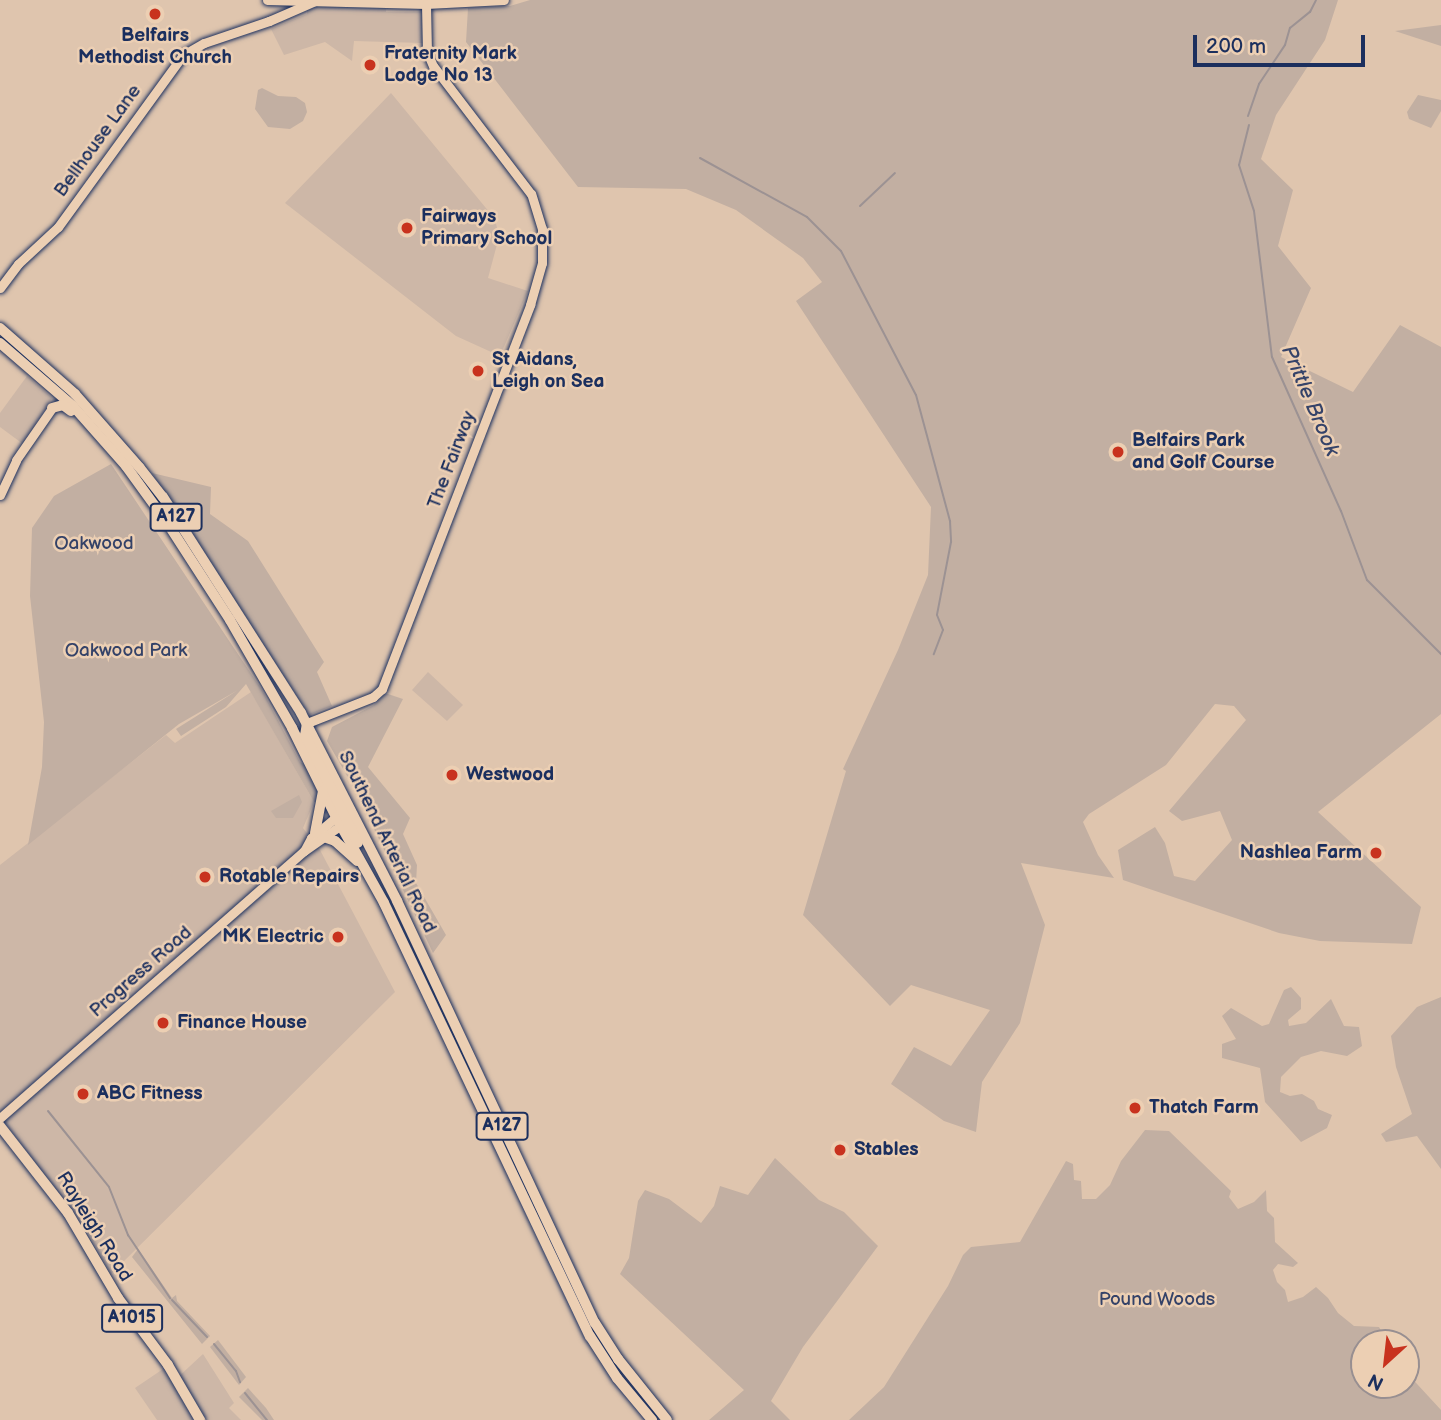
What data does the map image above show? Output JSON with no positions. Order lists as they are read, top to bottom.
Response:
{
  "streets": {
    "highway": ["A127", "Southend Arterial Road"],
    "main road": ["Rayleigh Road", "A1015"],
    "street": ["Bellhouse Lane", "The Fairway", "Progress Road"]
  },
  "crossings": [
    ["The Fairway", "Southend Arterial Road"],
    ["Southend Arterial Road", "Progress Road"]
  ],
  "water": ["Prittle Brook"],
  "parks": ["Oakwood", "Oakwood Park", "Pound Woods"],
  "places": [
    "Belfairs Methodist Church",
    "Fraternity Mark Lodge No 13",
    "Fairways Primary School",
    "St Aidans, Leigh on Sea",
    "Belfairs Park and Golf Course",
    "Westwood",
    "Nashlea Farm",
    "Rotable Repairs",
    "MK Electric",
    "Finance House",
    "ABC Fitness",
    "Thatch Farm",
    "Stables"
  ],
  "scale_bar": "200 m",
  "north": "bottom left"
}
